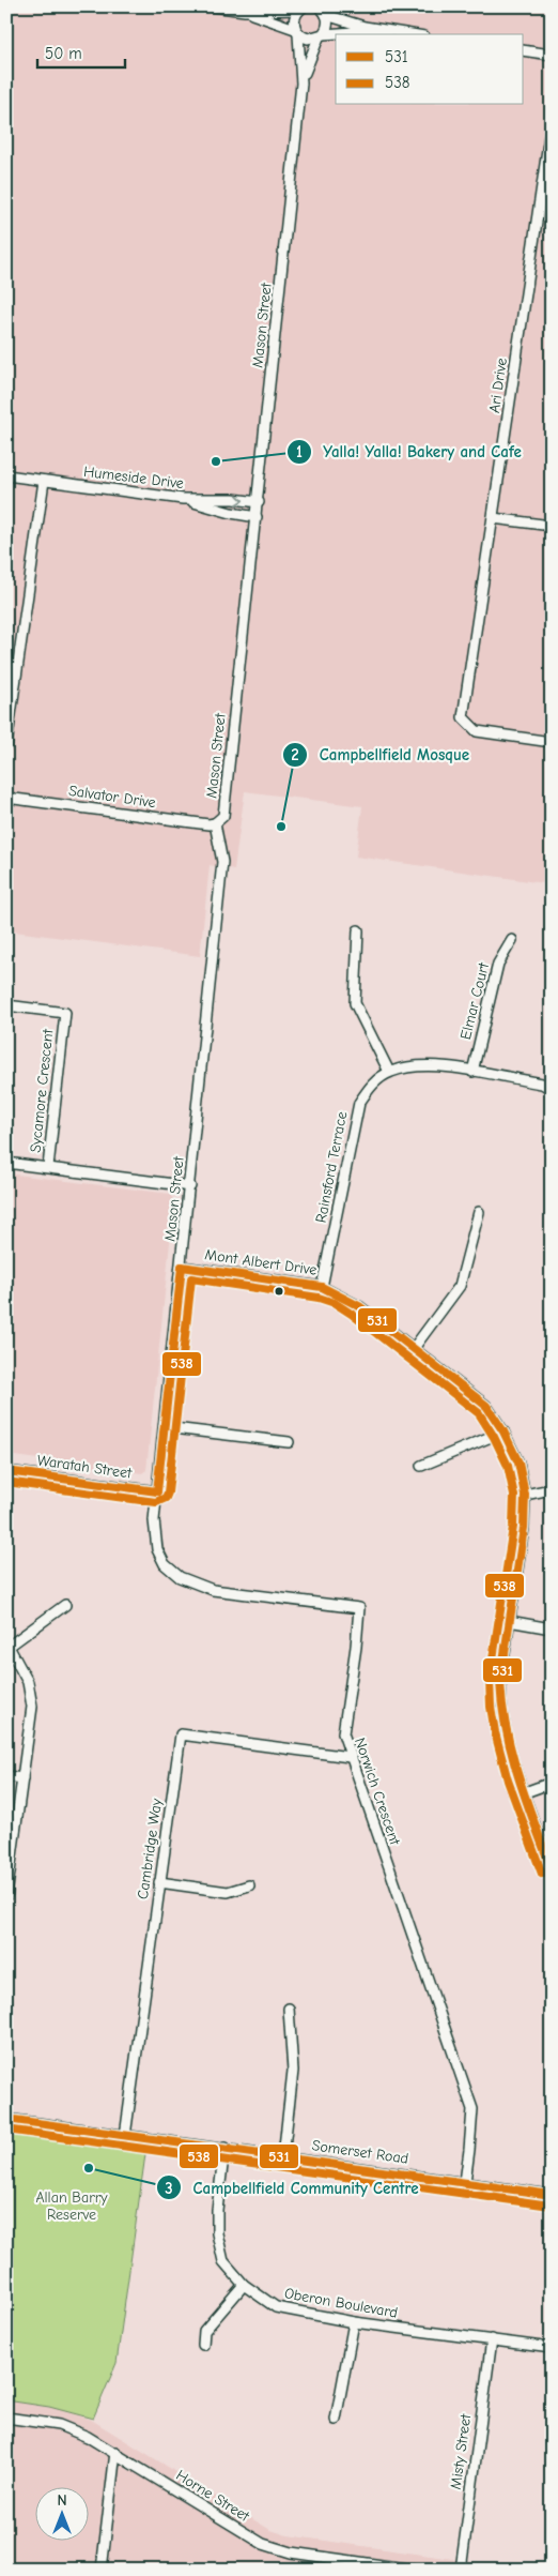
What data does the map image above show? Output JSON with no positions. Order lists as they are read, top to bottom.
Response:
{
  "streets": {
    "street": [
      "Mason Street",
      "Ari Drive",
      "Humeside Drive",
      "Salvator Drive",
      "Elmar Court",
      "Sycamore Crescent",
      "Rainsford Terrace",
      "Mont Albert Drive",
      "Waratah Street",
      "Norwich Crescent",
      "Cambridge Way",
      "Somerset Road",
      "Oberon Boulevard",
      "Misty Street",
      "Horne Street"
    ]
  },
  "crossings": [
    ["Mason Street", "Humeside Drive"],
    ["Mason Street", "Salvator Drive"],
    ["Mason Street", "Mont Albert Drive"],
    ["Mason Street", "Waratah Street"],
    ["Mason Street", "Norwich Crescent"],
    ["Elmar Court", "Rainsford Terrace"],
    ["Rainsford Terrace", "Mont Albert Drive"],
    ["Waratah Street", "Norwich Crescent"],
    ["Norwich Crescent", "Cambridge Way"],
    ["Norwich Crescent", "Somerset Road"],
    ["Cambridge Way", "Somerset Road"],
    ["Somerset Road", "Oberon Boulevard"],
    ["Oberon Boulevard", "Misty Street"]
  ],
  "parks": ["Allan Barry Reserve"],
  "places": ["Yalla! Yalla! Bakery and Cafe", "Campbellfield Mosque", "Campbellfield Community Centre"],
  "lines": ["transit line 531", "transit line 538"],
  "legend": ["531", "538"],
  "scale_bar": "50 m",
  "north": "top"
}
